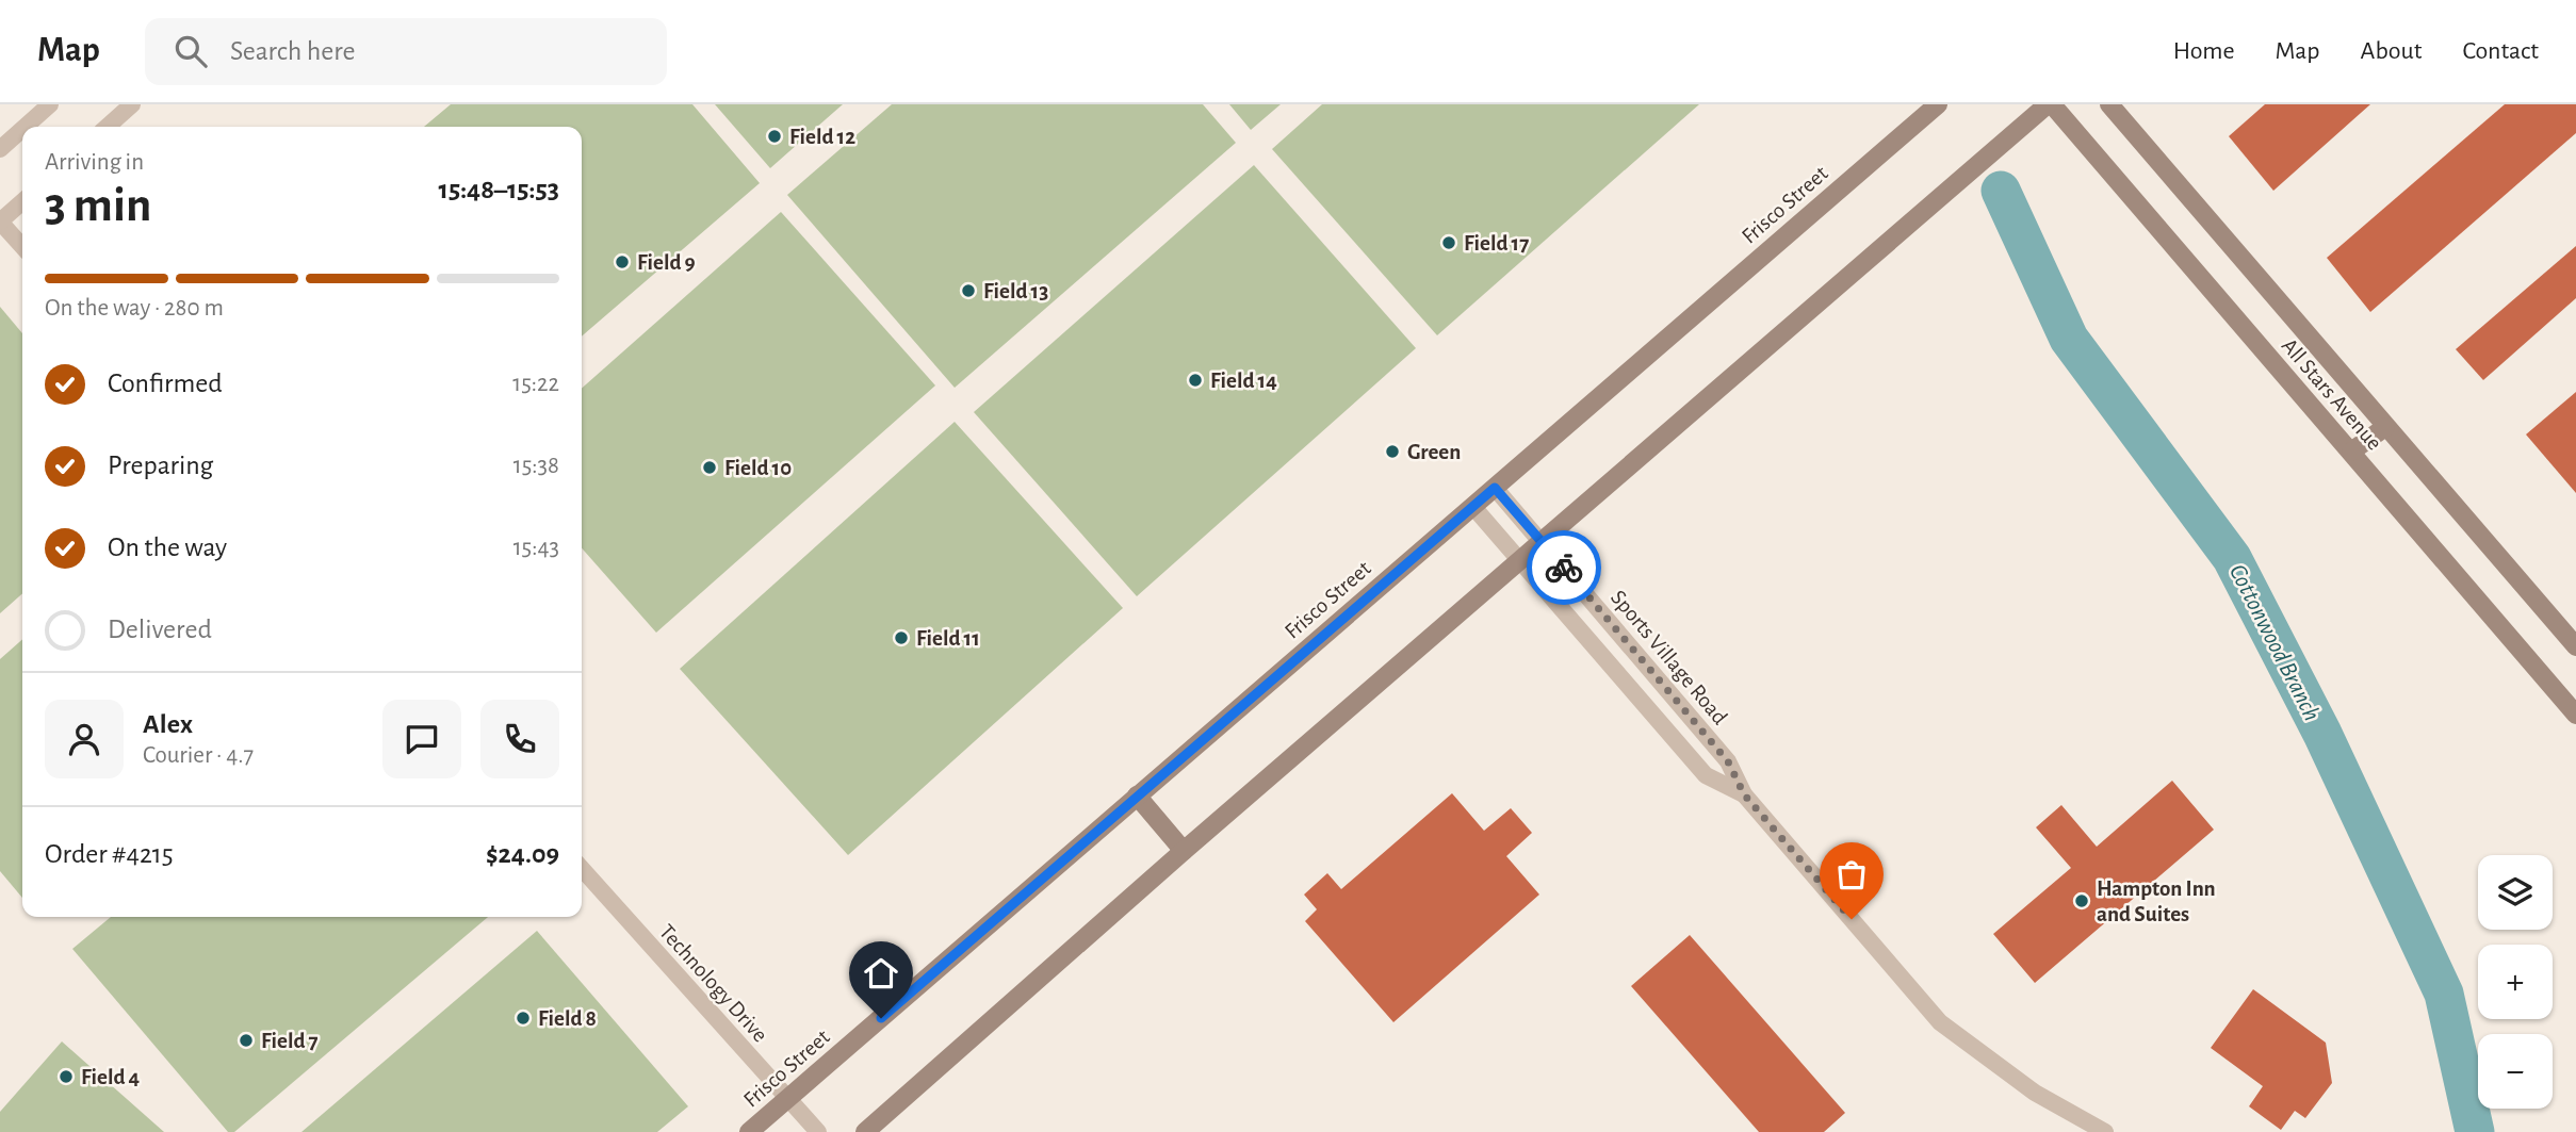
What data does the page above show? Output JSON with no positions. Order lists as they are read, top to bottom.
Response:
{
  "streets": {
    "street": [
      "Frisco Street",
      "All Stars Avenue",
      "Sports Village Road",
      "Technology Drive"
    ]
  },
  "crossings": [
    ["Frisco Street", "Sports Village Road"],
    ["Frisco Street", "Technology Drive"]
  ],
  "water": ["Cottonwood Branch"],
  "places": [
    "Field 12",
    "Field 17",
    "Field 9",
    "Field 13",
    "Field 14",
    "Green",
    "Field 10",
    "Field 11",
    "Hampton Inn and Suites",
    "Field 8",
    "Field 7",
    "Field 4"
  ],
  "page": {
    "header": "Map",
    "search": "Search here",
    "nav": [
      "Home",
      "Map",
      "About",
      "Contact"
    ],
    "heading": ["3 min", "Arriving in", "15:48–15:53"],
    "panel": [
      "Alex",
      "Courier · 4.7",
      "Order #4215",
      "$24.09"
    ],
    "bar": "On the way · 280 m",
    "list": [
      ["Confirmed", "15:22"],
      ["Preparing", "15:38"],
      ["On the way", "15:43"],
      "Delivered"
    ],
    "map_buttons": ["+", "−"]
  }
}
